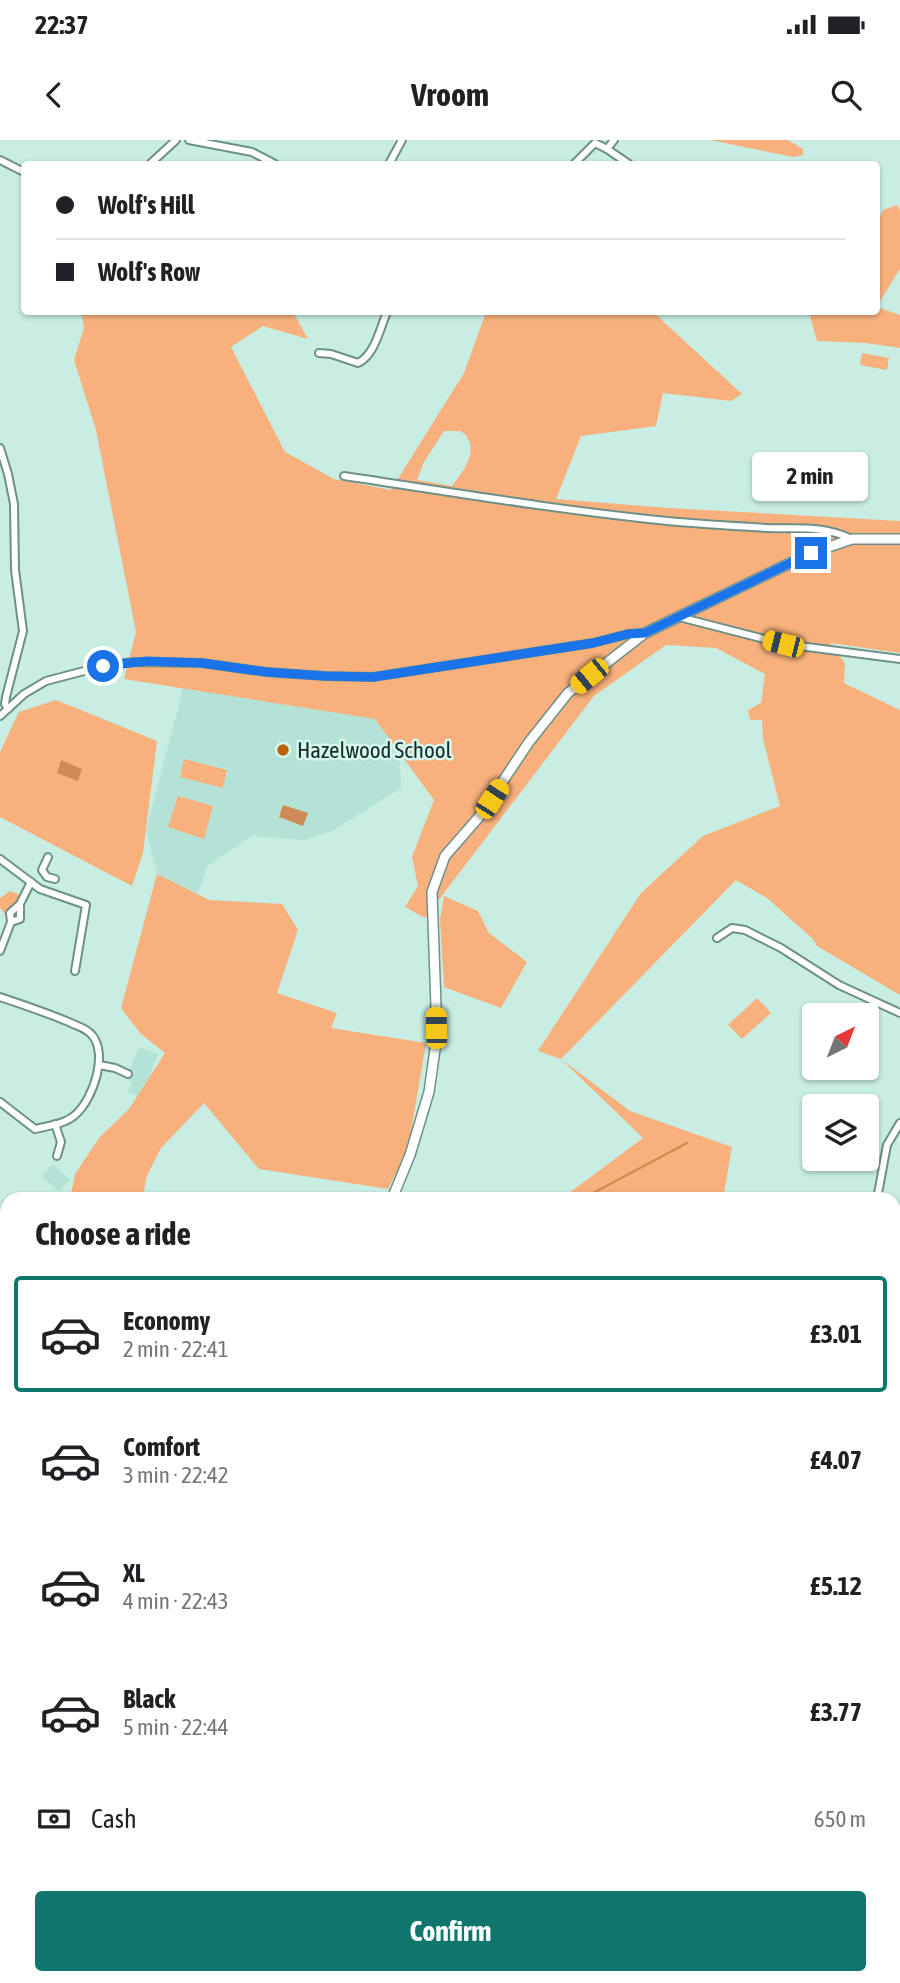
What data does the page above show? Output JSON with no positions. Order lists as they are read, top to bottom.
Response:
{
  "places": ["Hazelwood School"],
  "north": "top right",
  "page": {
    "status": "22:37",
    "header": "Vroom",
    "banner": ["Wolf's Hill", "Wolf's Row"],
    "bubble": "2 min",
    "heading": "Choose a ride",
    "list": [
      {
        "name": "Economy",
        "note": "2 min · 22:41",
        "value": "£3.01"
      },
      {
        "name": "Comfort",
        "note": "3 min · 22:42",
        "value": "£4.07"
      },
      {
        "name": "XL",
        "note": "4 min · 22:43",
        "value": "£5.12"
      },
      {
        "name": "Black",
        "note": "5 min · 22:44",
        "value": "£3.77"
      }
    ],
    "pay": ["Cash", "650 m"],
    "buttons": "Confirm"
  }
}
